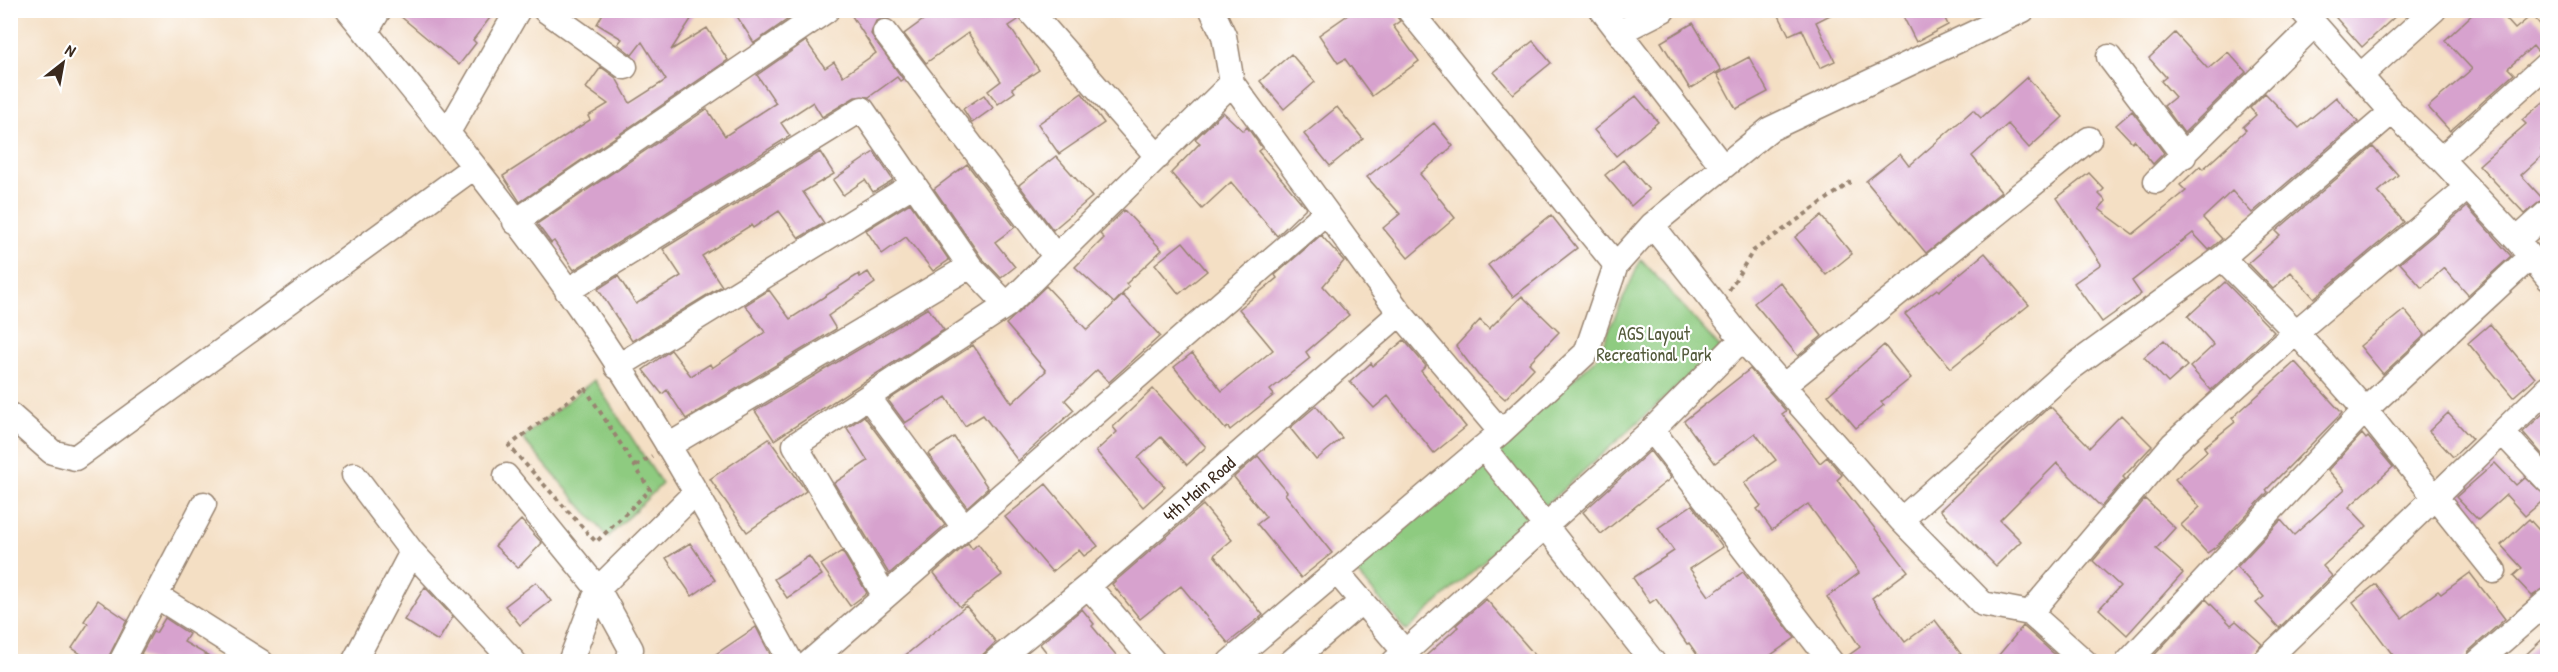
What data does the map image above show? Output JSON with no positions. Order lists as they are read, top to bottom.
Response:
{
  "streets": {
    "street": ["4th Main Road"]
  },
  "parks": ["AGS Layout Recreational Park"],
  "north": "top right"
}
